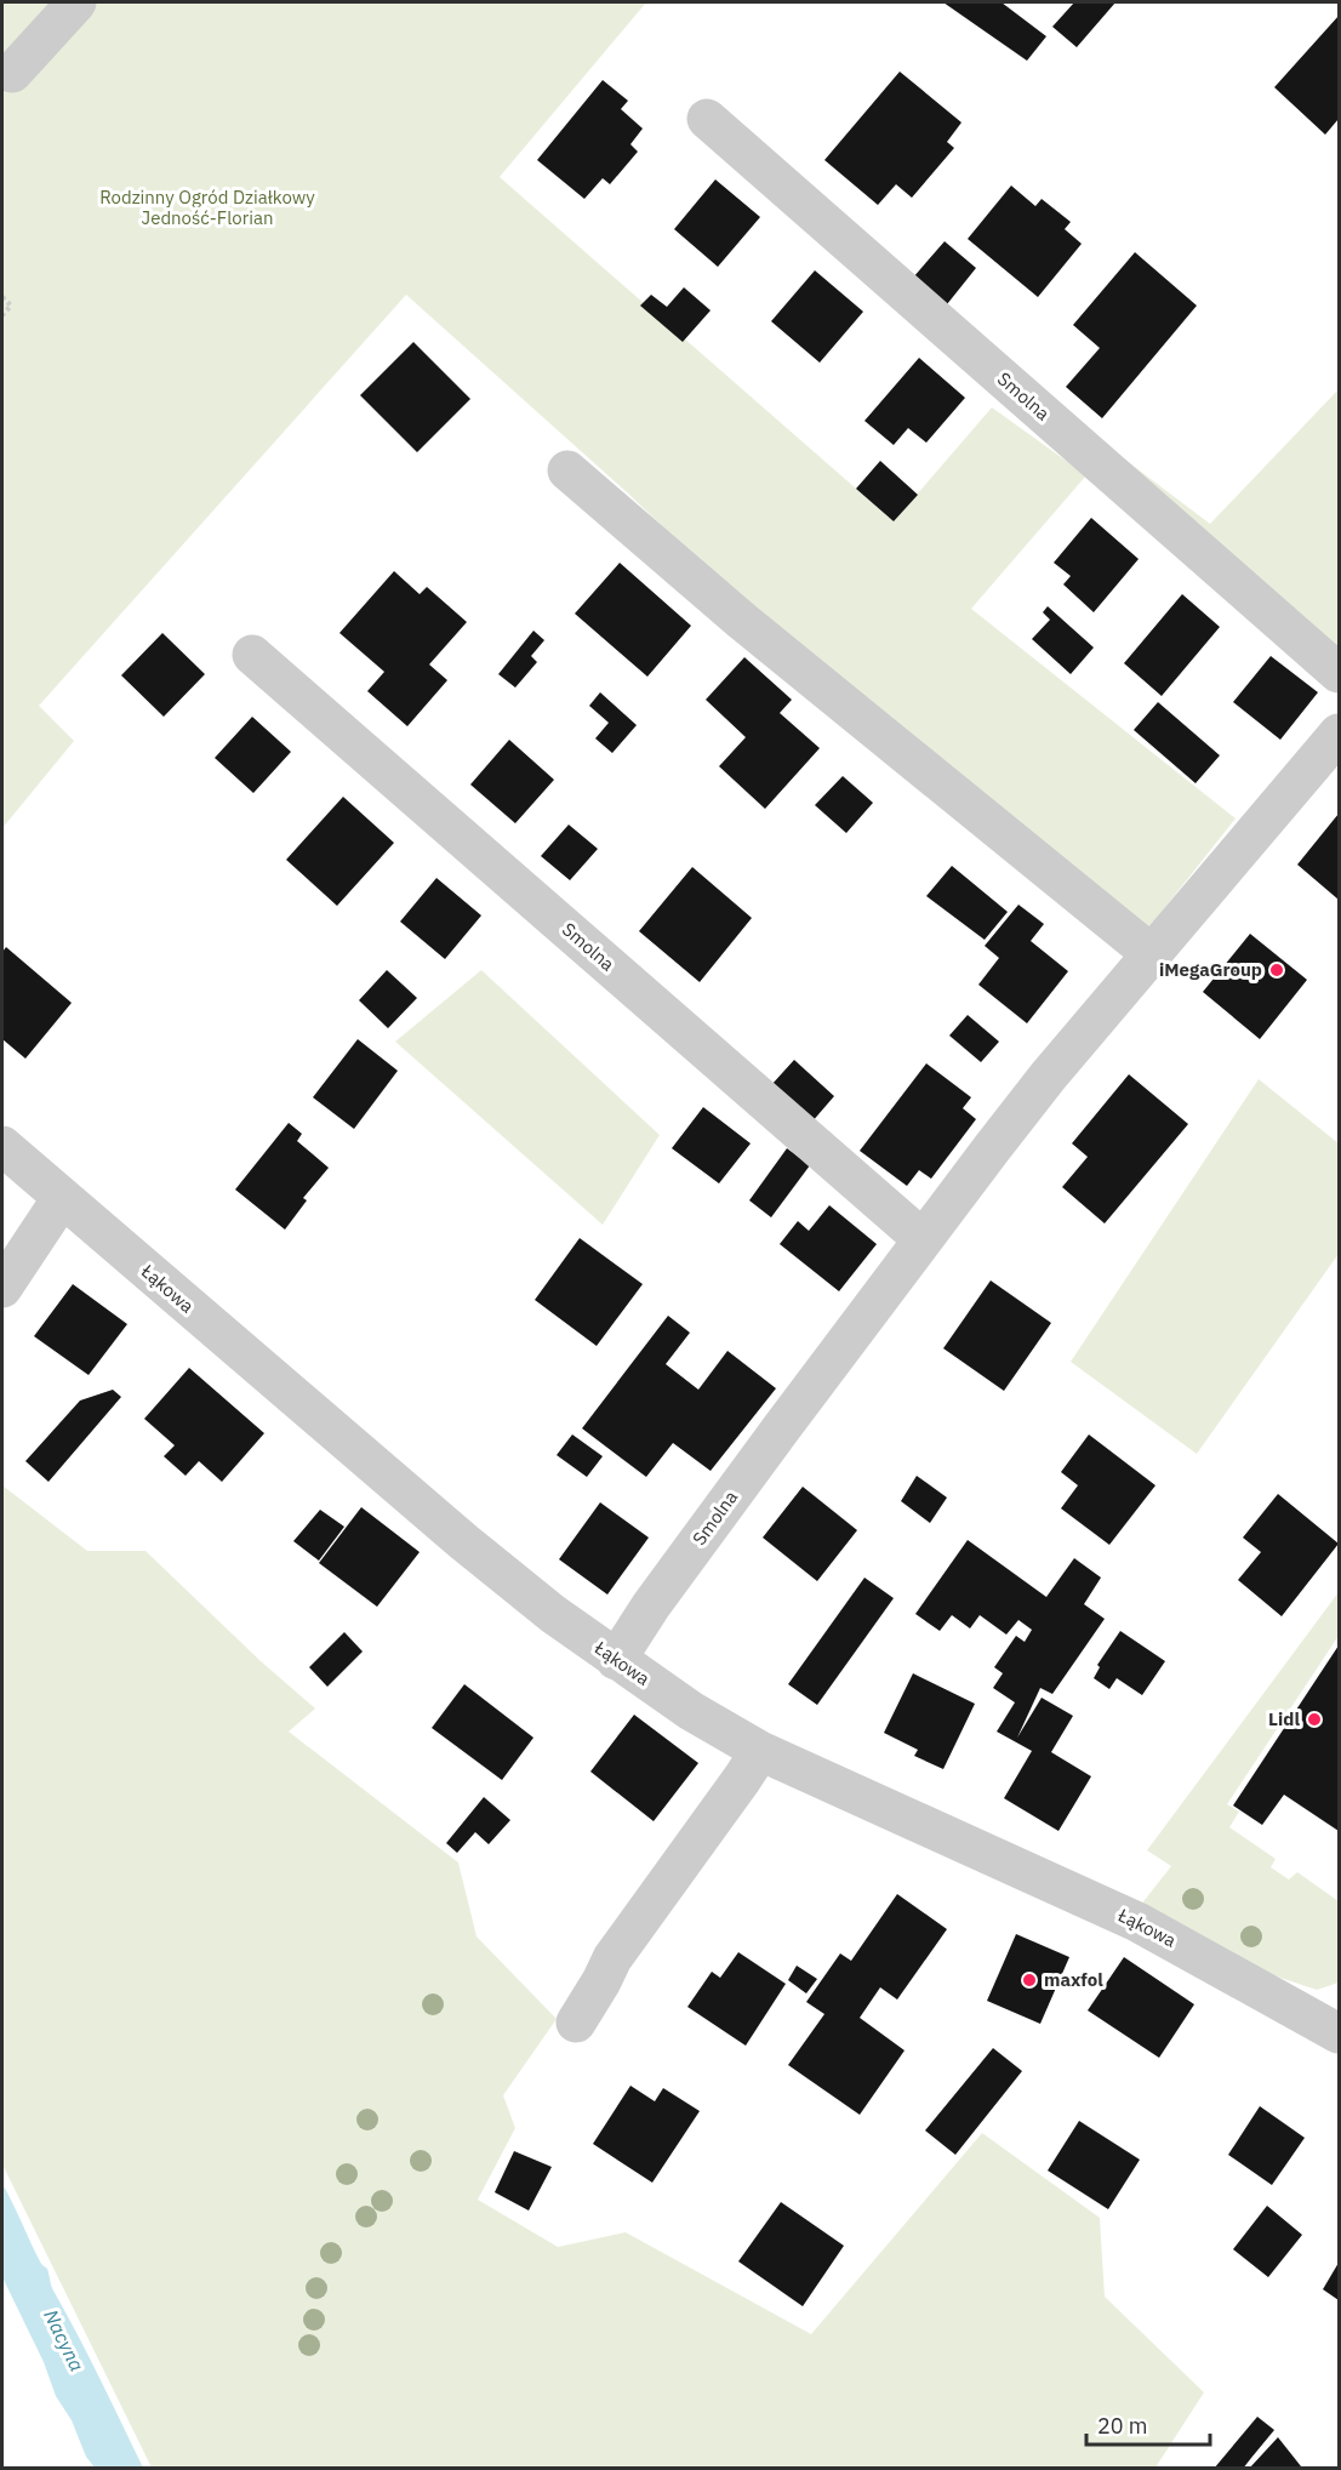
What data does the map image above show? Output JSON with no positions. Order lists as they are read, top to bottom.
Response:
{
  "streets": {
    "street": ["Smolna", "Łąkowa"]
  },
  "crossings": [
    ["Smolna", "Łąkowa"]
  ],
  "water": ["Nacyna"],
  "parks": ["Rodzinny Ogród Działkowy Jedność-Florian"],
  "places": ["iMegaGroup", "Lidl", "maxfol"],
  "scale_bar": "20 m"
}
